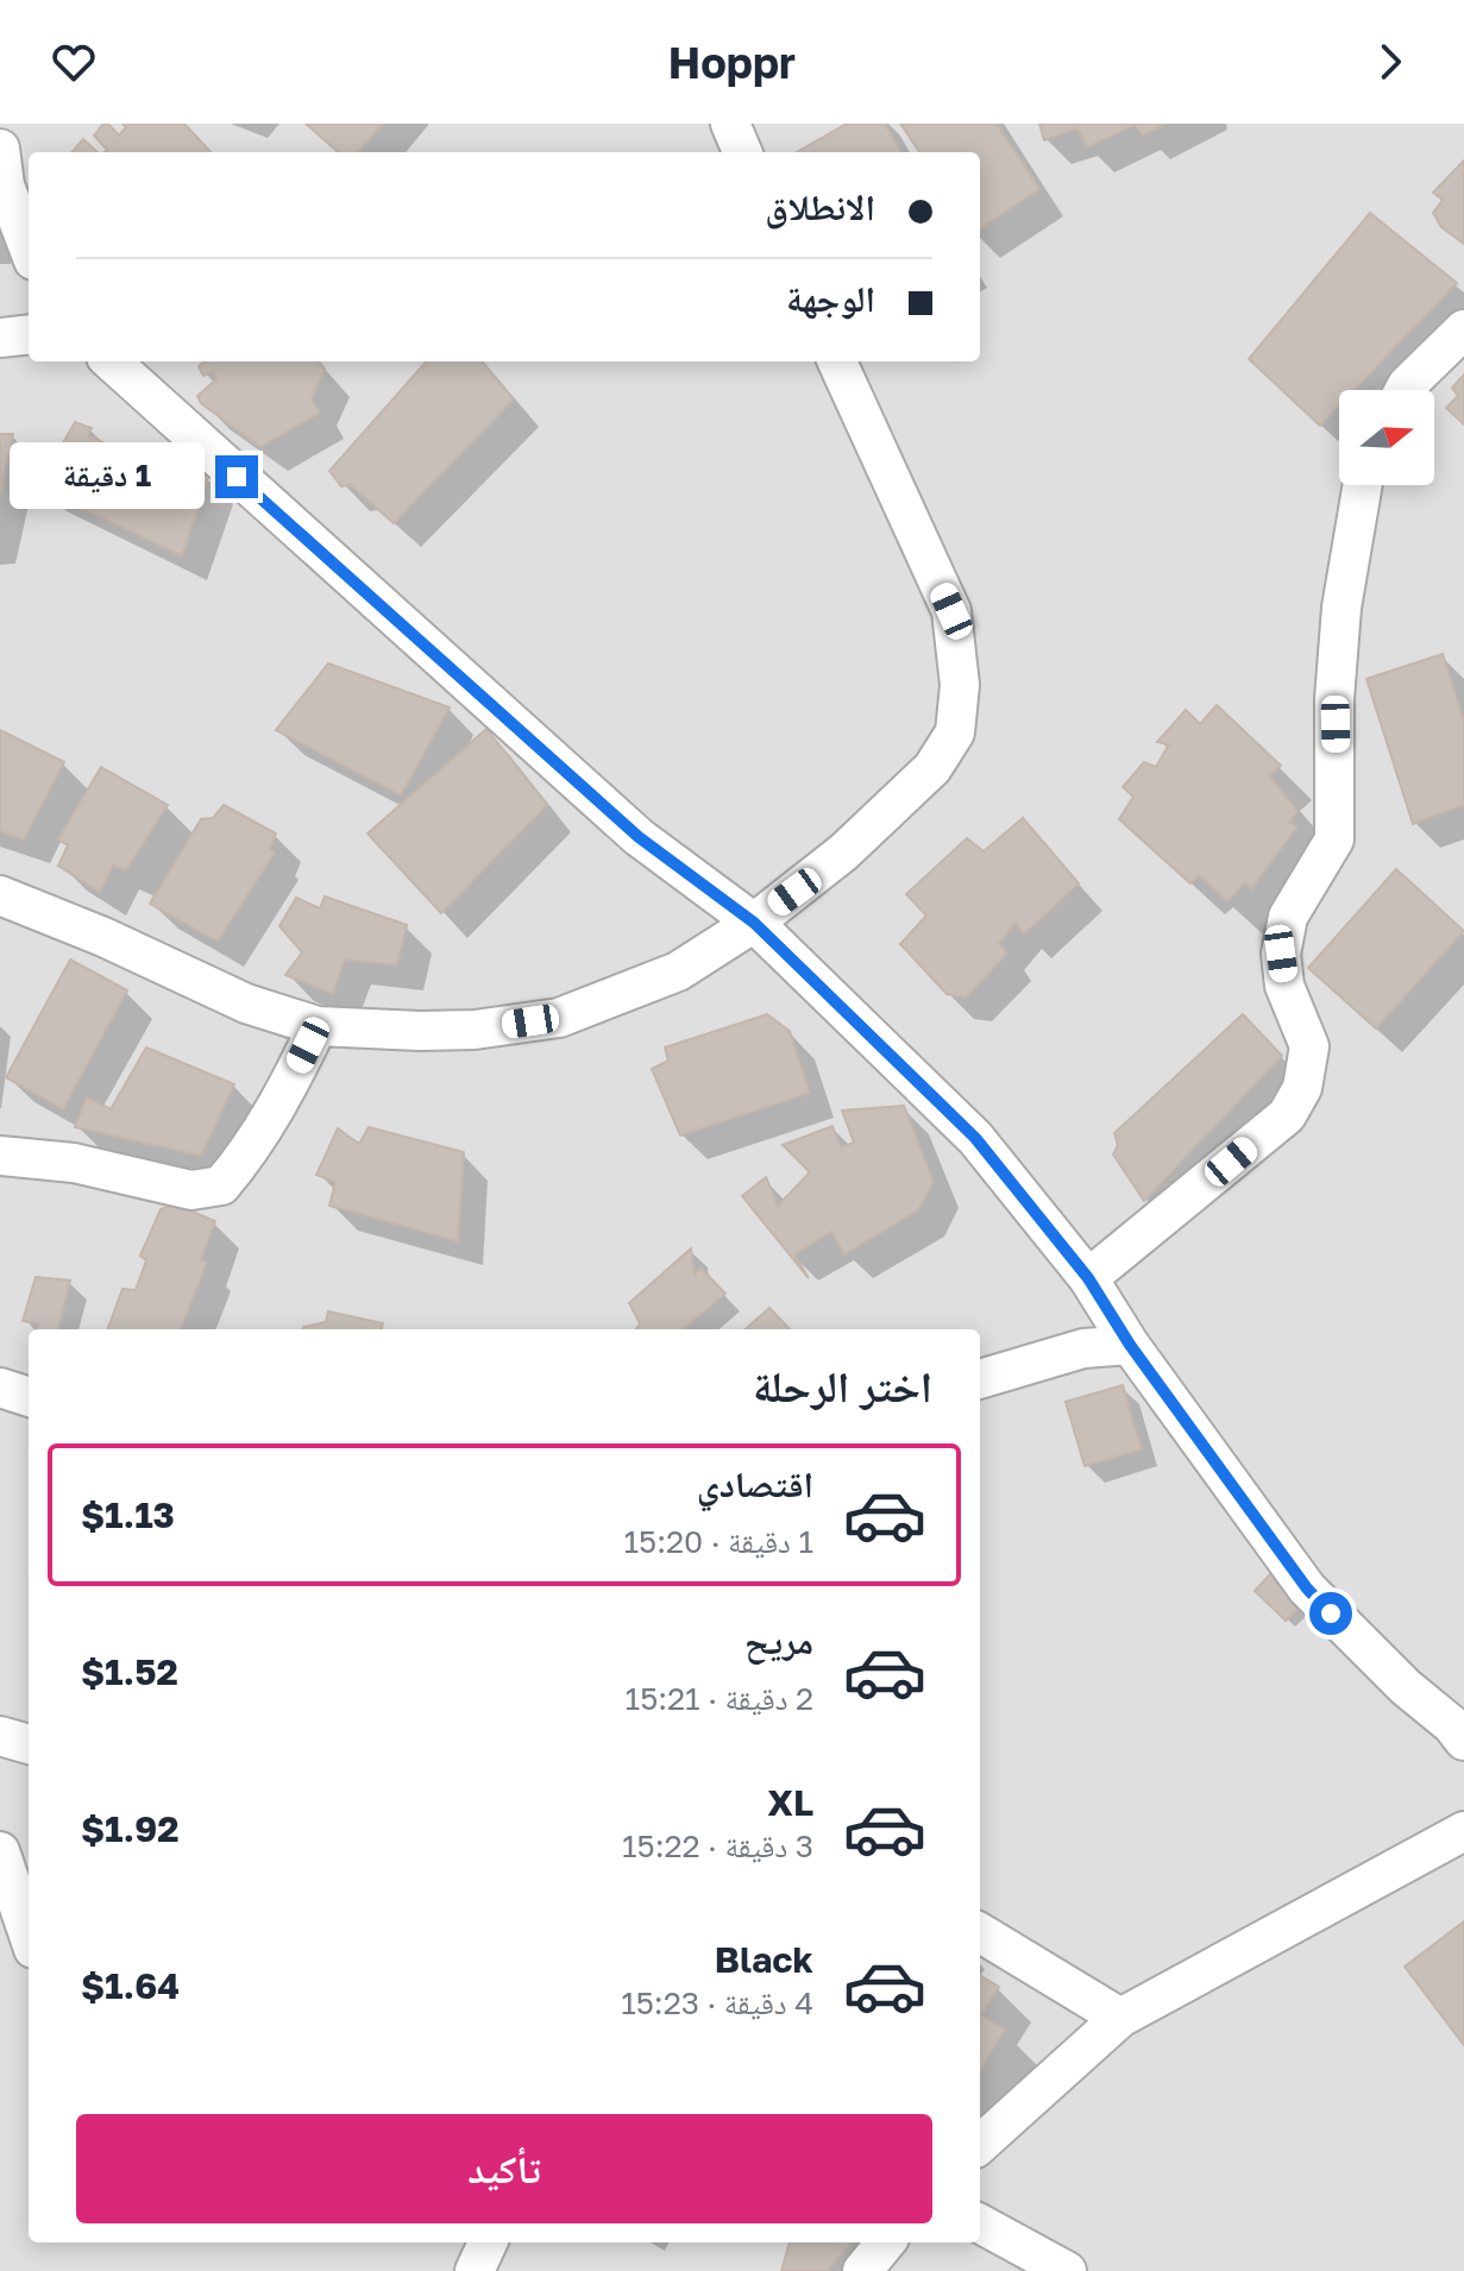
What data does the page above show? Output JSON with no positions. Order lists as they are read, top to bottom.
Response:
{
  "north": "right",
  "page": {
    "header": "Hoppr",
    "banner": ["الانطلاق", "الوجهة"],
    "bubble": "1 دقيقة",
    "heading": "اختر الرحلة",
    "list": [
      {
        "name": "اقتصادي",
        "note": "1 دقيقة · 15:20",
        "value": "$1.13"
      },
      {
        "name": "مريح",
        "note": "2 دقيقة · 15:21",
        "value": "$1.52"
      },
      {
        "name": "XL",
        "note": "3 دقيقة · 15:22",
        "value": "$1.92"
      },
      {
        "name": "Black",
        "note": "4 دقيقة · 15:23",
        "value": "$1.64"
      }
    ],
    "buttons": "تأكيد"
  }
}
